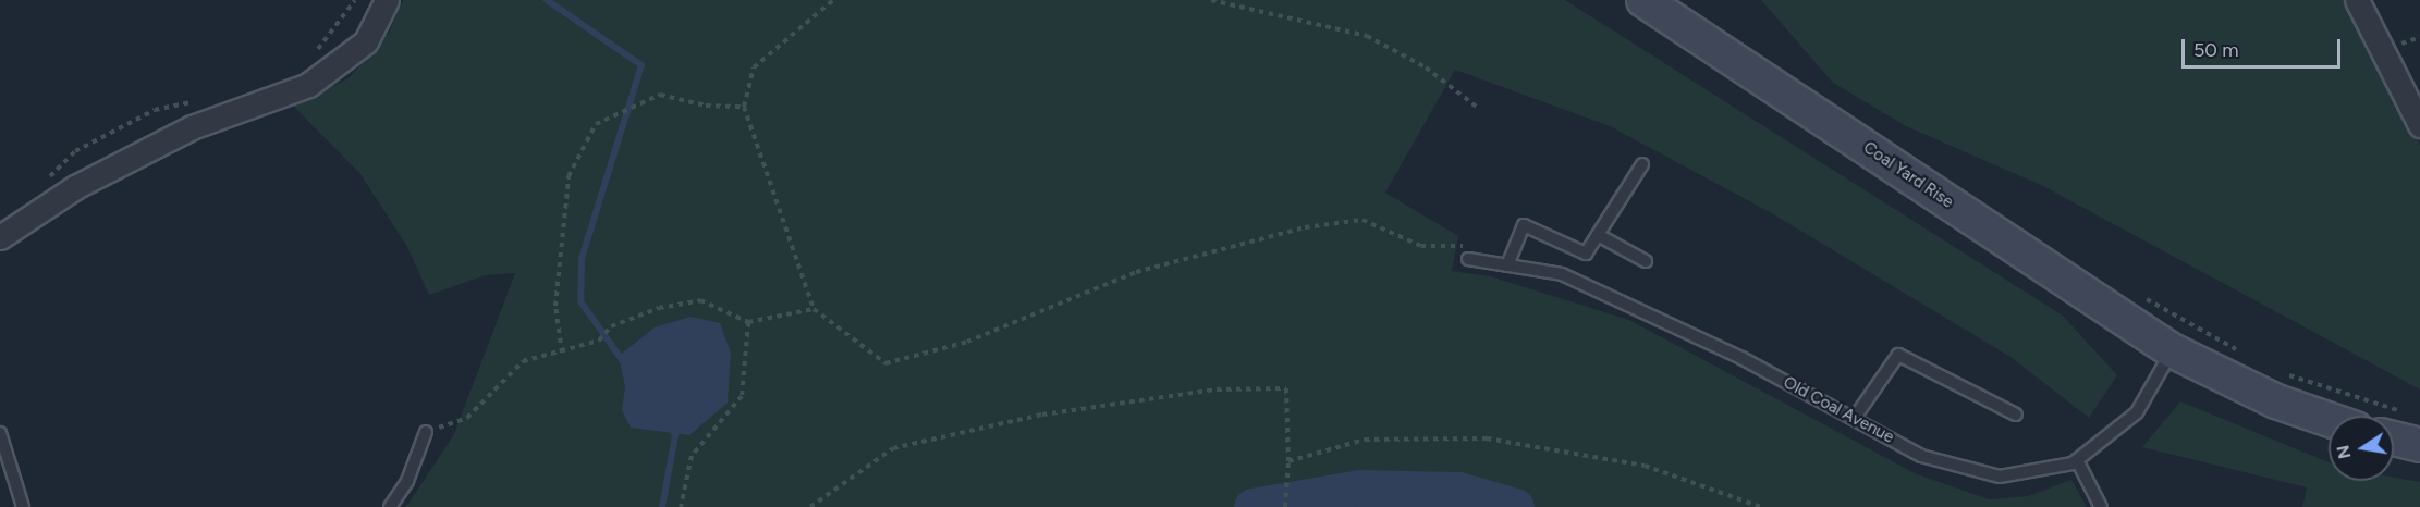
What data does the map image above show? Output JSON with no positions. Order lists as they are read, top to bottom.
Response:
{
  "streets": {
    "main road": ["Coal Yard Rise"],
    "lane": ["Old Coal Avenue"]
  },
  "crossings": [
    ["Coal Yard Rise", "Old Coal Avenue"]
  ],
  "scale_bar": "50 m",
  "north": "left"
}
